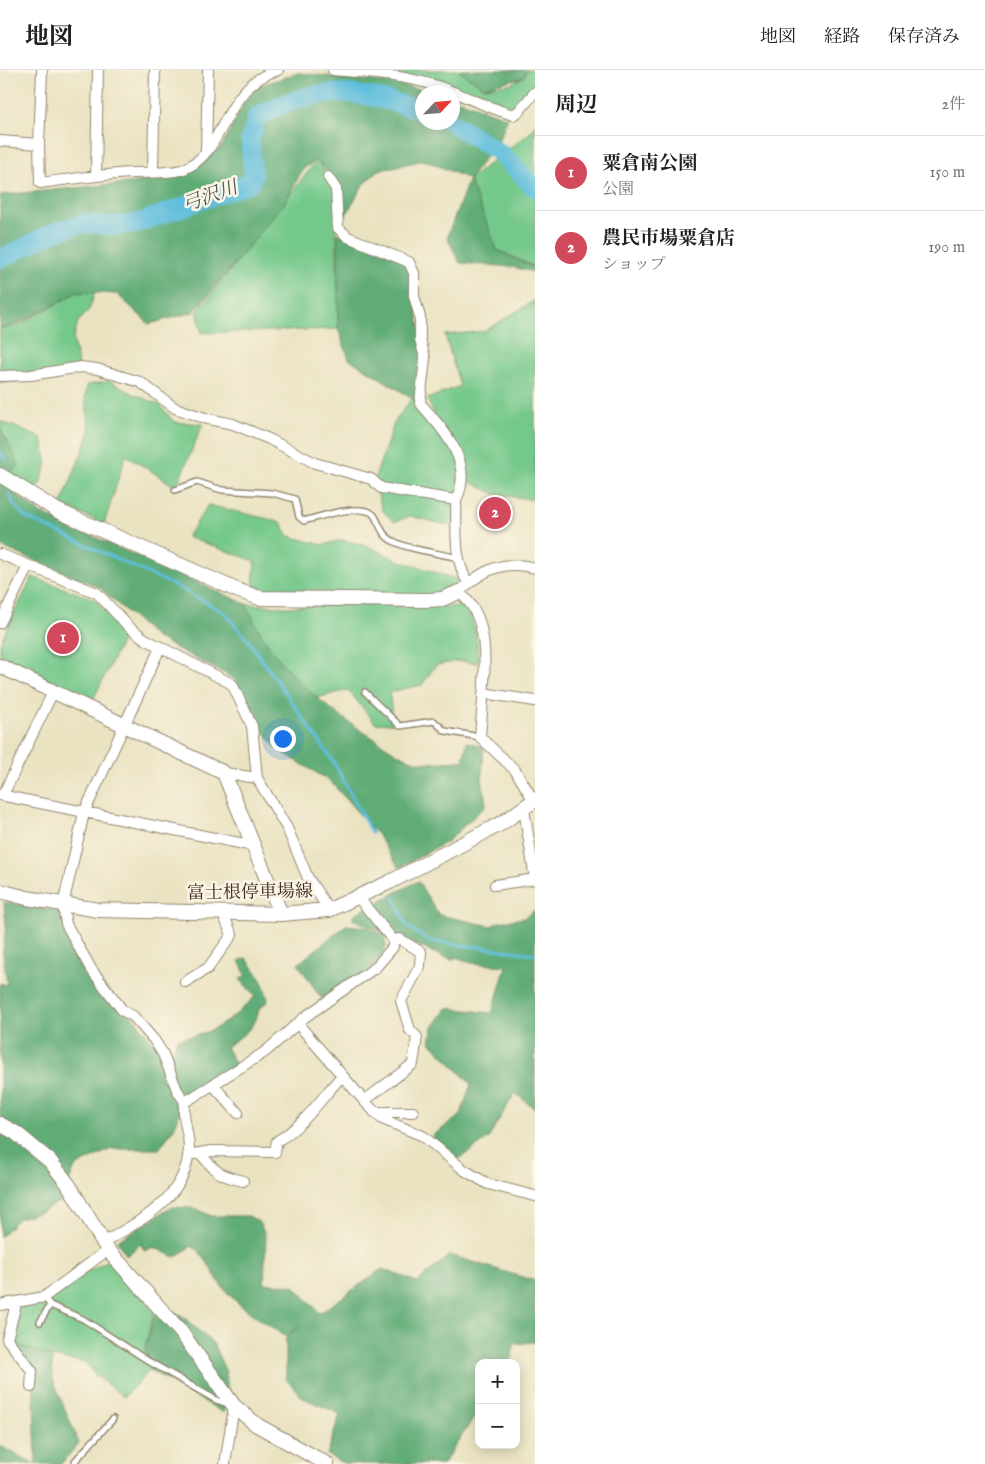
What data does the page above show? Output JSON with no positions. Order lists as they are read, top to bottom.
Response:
{
  "streets": {
    "street": ["富士根停車場線"]
  },
  "water": ["弓沢川"],
  "north": "top right",
  "page": {
    "header": "地図",
    "nav": ["地図", "経路", "保存済み"],
    "heading": ["周辺", "2件"],
    "list": [
      {
        "mark": "1",
        "name": "粟倉南公園",
        "note": "公園",
        "value": "150 m"
      },
      {
        "mark": "2",
        "name": "農民市場粟倉店",
        "note": "ショップ",
        "value": "190 m"
      }
    ],
    "pins": ["2", "1"],
    "map_buttons": ["+", "−"]
  }
}
